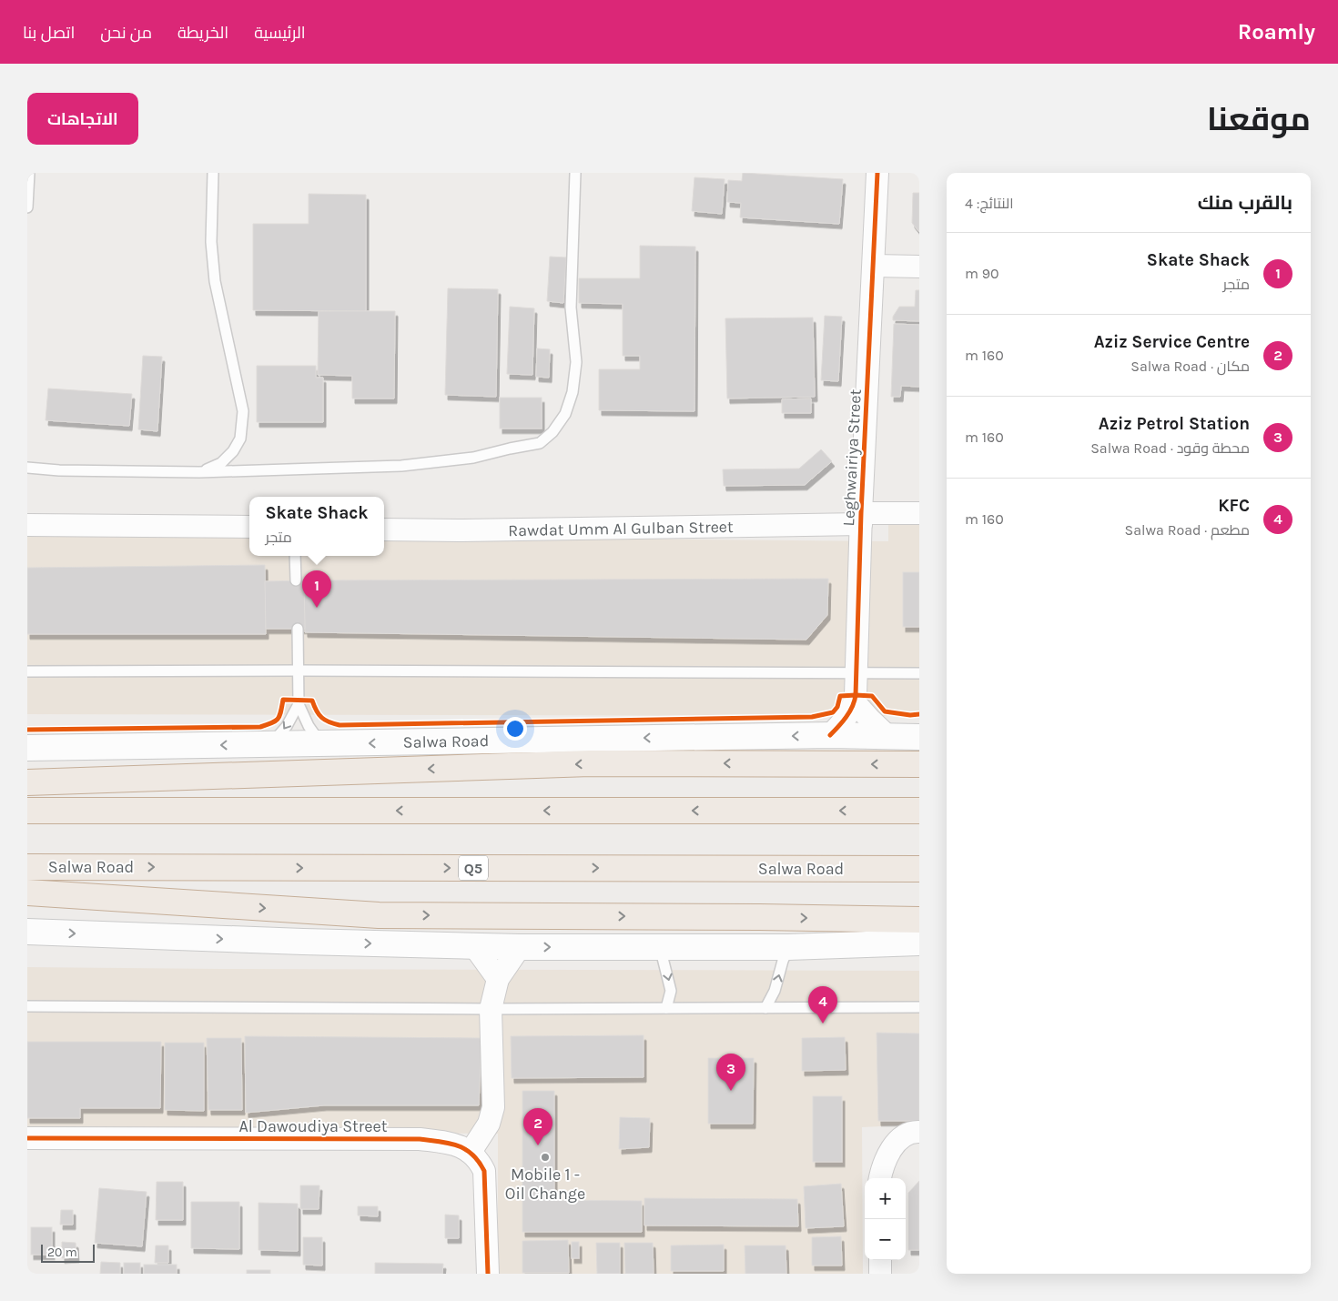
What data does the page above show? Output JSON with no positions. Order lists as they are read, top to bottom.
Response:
{
  "streets": {
    "highway": ["Salwa Road", "Q5"],
    "street": ["Leghwairiya Street", "Rawdat Umm Al Gulban Street", "Al Dawoudiya Street"]
  },
  "crossings": [
    ["Leghwairiya Street", "Rawdat Umm Al Gulban Street"],
    ["Leghwairiya Street", "Salwa Road"]
  ],
  "places": ["Mobile 1 - Oil Change"],
  "scale_bar": "20 m",
  "page": {
    "header": "Roamly",
    "nav": [
      "الرئيسية",
      "الخريطة",
      "من نحن",
      "اتصل بنا"
    ],
    "title": "موقعنا",
    "buttons": "الاتجاهات",
    "heading": ["بالقرب منك", "النتائج: 4"],
    "list": [
      {
        "mark": "1",
        "name": "Skate Shack",
        "note": "متجر",
        "value": "90 m"
      },
      {
        "mark": "2",
        "name": "Aziz Service Centre",
        "note": "مكان · Salwa Road",
        "value": "160 m"
      },
      {
        "mark": "3",
        "name": "Aziz Petrol Station",
        "note": "محطة وقود · Salwa Road",
        "value": "160 m"
      },
      {
        "mark": "4",
        "name": "KFC",
        "note": "مطعم · Salwa Road",
        "value": "160 m"
      }
    ],
    "popup": ["Skate Shack", "متجر"],
    "pins": [
      "1",
      "4",
      "3",
      "2"
    ],
    "map_buttons": ["+", "−"],
    "scale": "20 m"
  }
}
